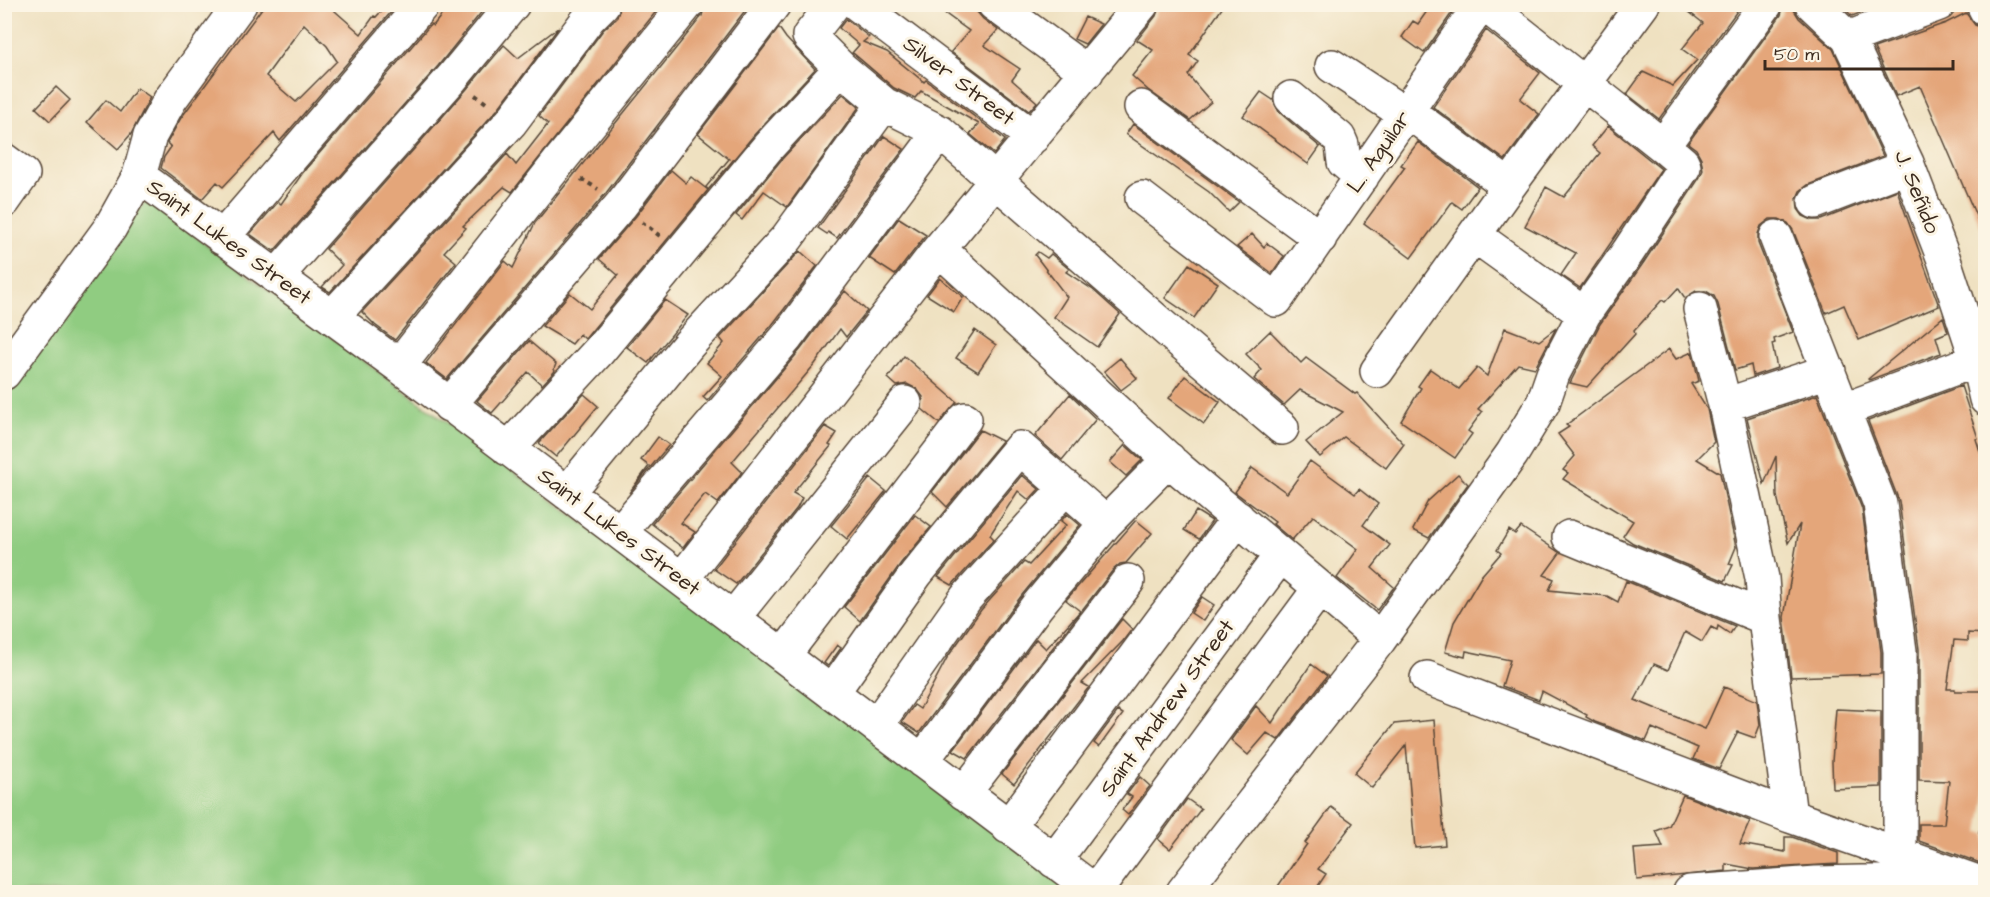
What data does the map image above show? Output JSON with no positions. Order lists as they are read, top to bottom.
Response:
{
  "streets": {
    "street": [
      "Silver Street",
      "L. Aguilar",
      "J. Señido",
      "Saint Lukes Street",
      "Saint Andrew Street"
    ]
  },
  "crossings": [
    ["Saint Lukes Street", "Saint Andrew Street"]
  ],
  "scale_bar": "50 m"
}
